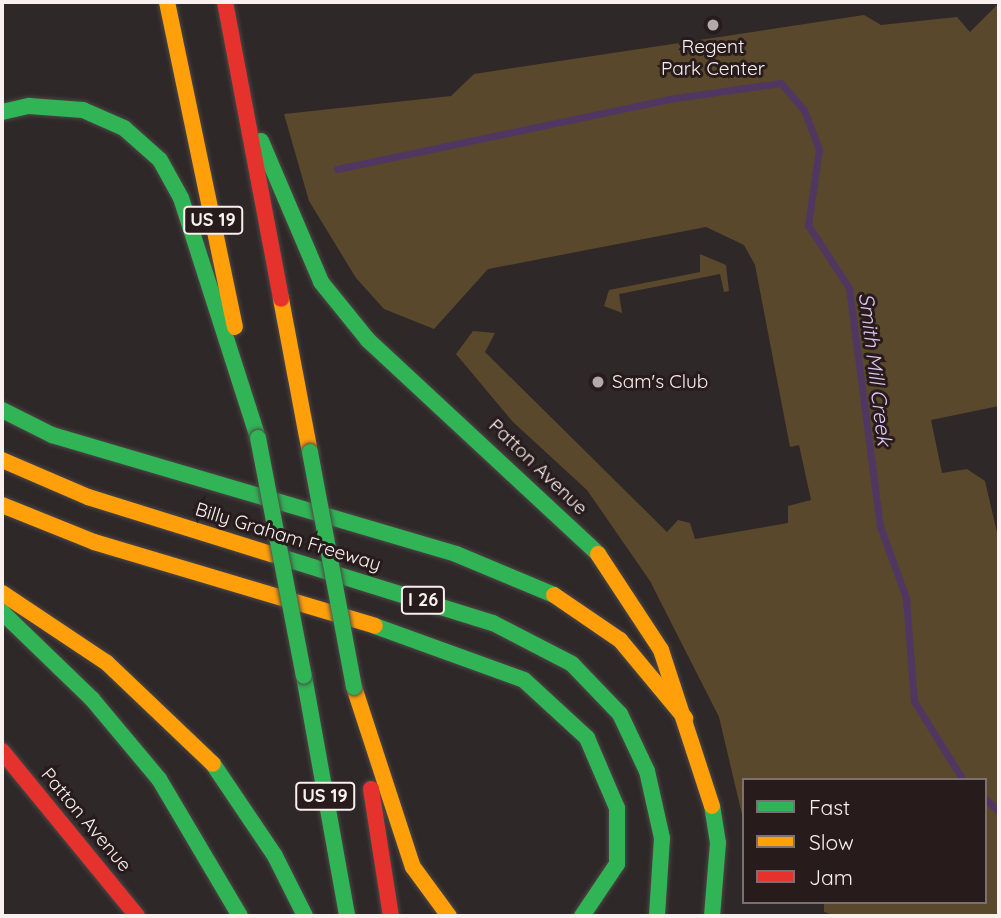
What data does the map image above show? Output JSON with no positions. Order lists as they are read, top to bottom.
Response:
{
  "streets": {
    "main road": [
      "US 19",
      "Patton Avenue",
      "Billy Graham Freeway",
      "I 26"
    ]
  },
  "water": ["Smith Mill Creek"],
  "places": ["Regent Park Center", "Sam's Club"],
  "legend": ["Fast", "Slow", "Jam"]
}
